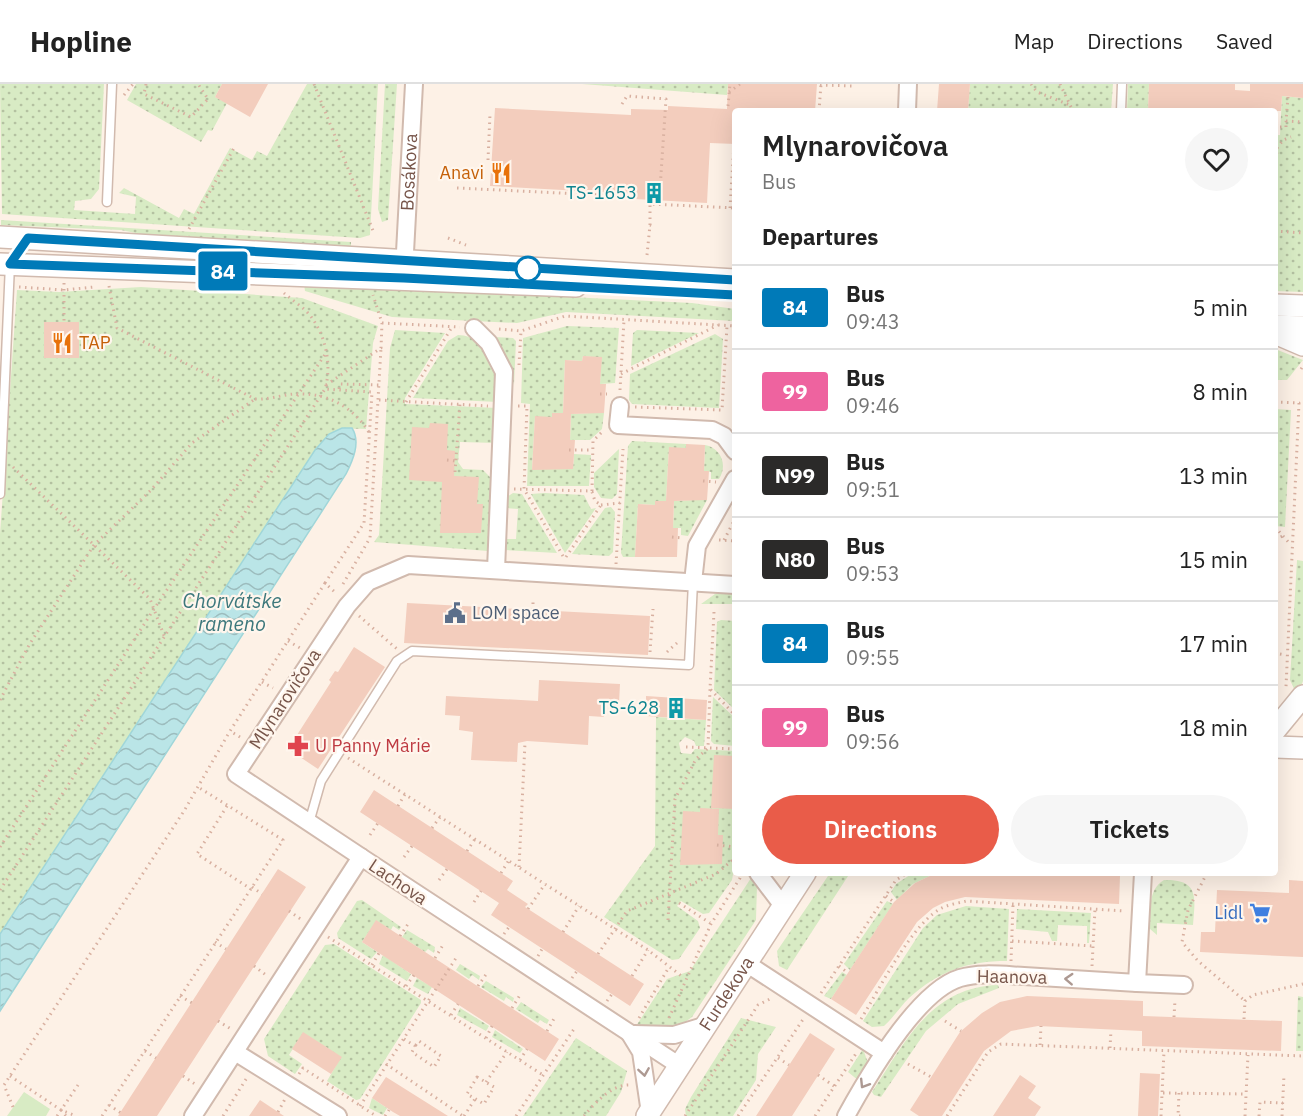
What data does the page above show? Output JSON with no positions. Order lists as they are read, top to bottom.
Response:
{
  "streets": {
    "street": [
      "Bosákova",
      "Mlynarovičova",
      "Lachova",
      "Haanova",
      "Furdekova"
    ]
  },
  "crossings": [
    ["Mlynarovičova", "Lachova"],
    ["Lachova", "Furdekova"]
  ],
  "one_way": ["Haanova"],
  "water": ["Chorvátske rameno"],
  "places": {
    "restaurant": ["Anavi", "TAP"],
    "building": ["TS-1653", "TS-628"],
    "public building": ["LOM space"],
    "pharmacy": ["U Panny Márie"],
    "supermarket": ["Lidl"]
  },
  "lines": ["bus line 84"],
  "page": {
    "header": "Hopline",
    "nav": ["Map", "Directions", "Saved"],
    "on_map": "84",
    "heading": [
      ["Mlynarovičova", "Bus"],
      "Departures"
    ],
    "list": [
      {
        "mark": "84",
        "name": "Bus",
        "note": "09:43",
        "value": "5 min"
      },
      {
        "mark": "99",
        "name": "Bus",
        "note": "09:46",
        "value": "8 min"
      },
      {
        "mark": "N99",
        "name": "Bus",
        "note": "09:51",
        "value": "13 min"
      },
      {
        "mark": "N80",
        "name": "Bus",
        "note": "09:53",
        "value": "15 min"
      },
      {
        "mark": "84",
        "name": "Bus",
        "note": "09:55",
        "value": "17 min"
      },
      {
        "mark": "99",
        "name": "Bus",
        "note": "09:56",
        "value": "18 min"
      }
    ],
    "buttons": ["Directions", "Tickets"]
  }
}
